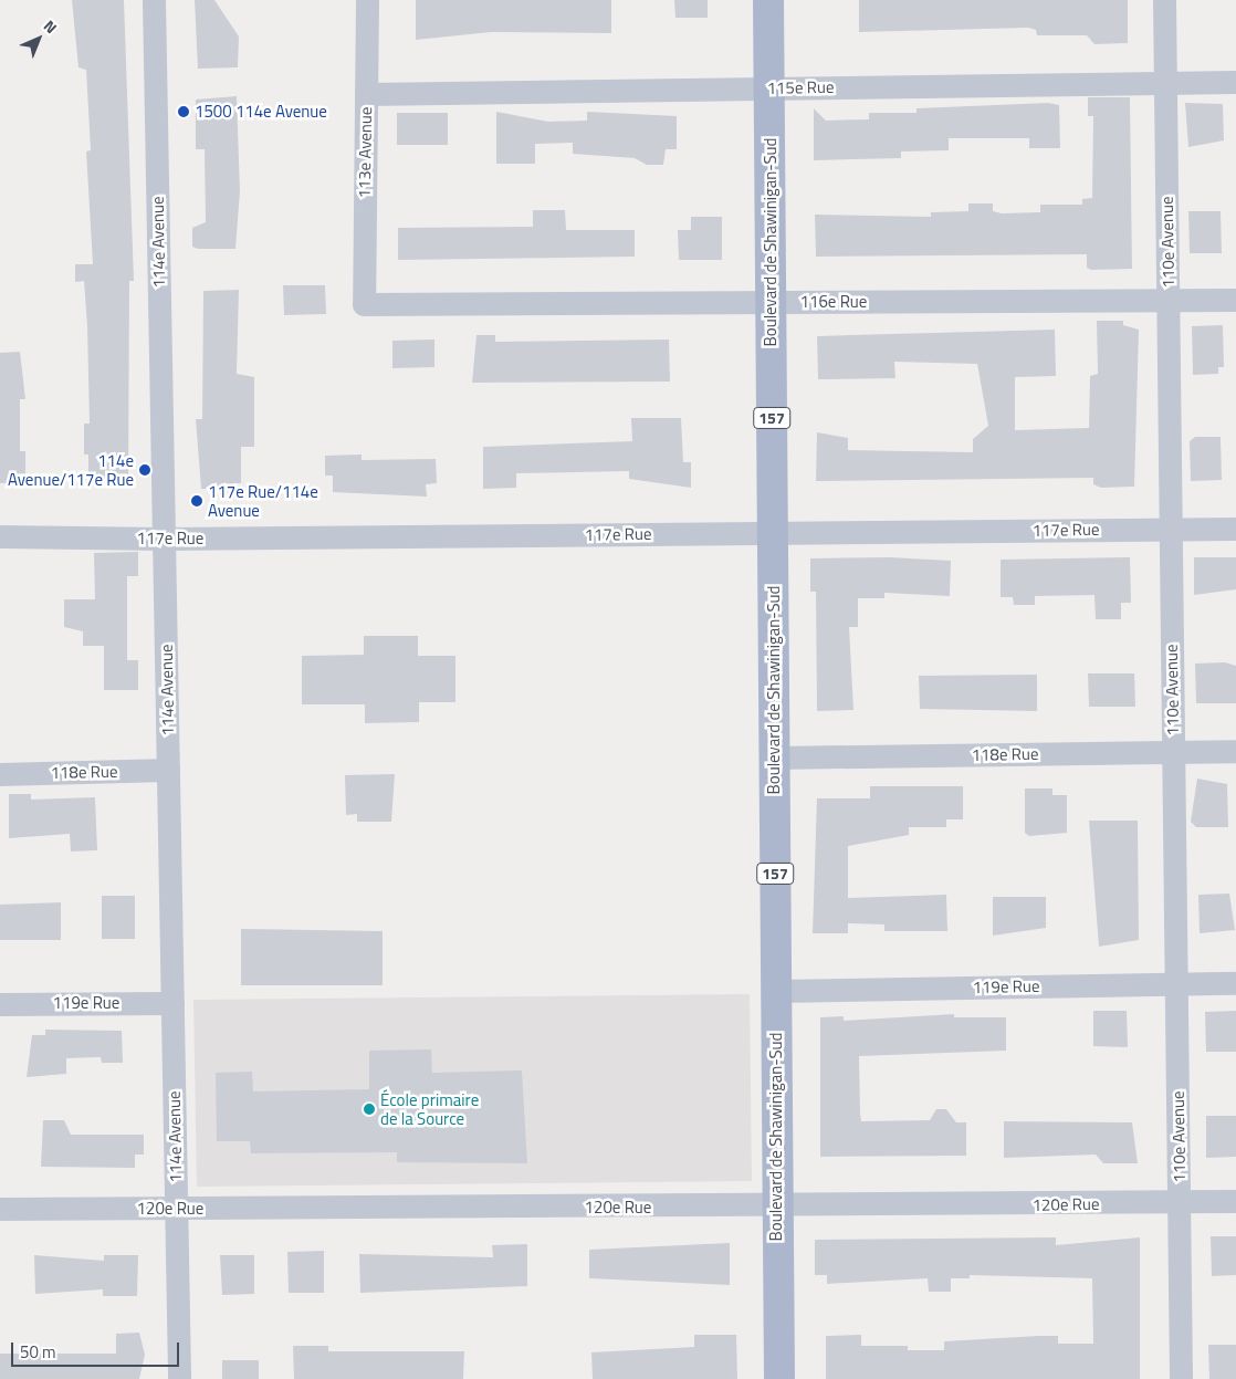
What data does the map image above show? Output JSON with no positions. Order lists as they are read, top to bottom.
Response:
{
  "streets": {
    "main road": ["Boulevard de Shawinigan-Sud", "157"],
    "street": [
      "115e Rue",
      "113e Avenue",
      "114e Avenue",
      "110e Avenue",
      "116e Rue",
      "117e Rue",
      "118e Rue",
      "119e Rue",
      "120e Rue"
    ]
  },
  "crossings": [
    ["115e Rue", "113e Avenue"],
    ["115e Rue", "Boulevard de Shawinigan-Sud"],
    ["115e Rue", "110e Avenue"],
    ["113e Avenue", "116e Rue"],
    ["114e Avenue", "117e Rue"],
    ["114e Avenue", "118e Rue"],
    ["114e Avenue", "119e Rue"],
    ["114e Avenue", "120e Rue"],
    ["Boulevard de Shawinigan-Sud", "116e Rue"],
    ["Boulevard de Shawinigan-Sud", "117e Rue"],
    ["Boulevard de Shawinigan-Sud", "118e Rue"],
    ["Boulevard de Shawinigan-Sud", "119e Rue"],
    ["Boulevard de Shawinigan-Sud", "120e Rue"],
    ["110e Avenue", "116e Rue"],
    ["110e Avenue", "117e Rue"],
    ["110e Avenue", "118e Rue"],
    ["110e Avenue", "119e Rue"],
    ["110e Avenue", "120e Rue"]
  ],
  "places": [
    "1500 114e Avenue",
    "114e Avenue/117e Rue",
    "117e Rue/114e Avenue",
    "École primaire de la Source"
  ],
  "scale_bar": "50 m",
  "north": "top right"
}
